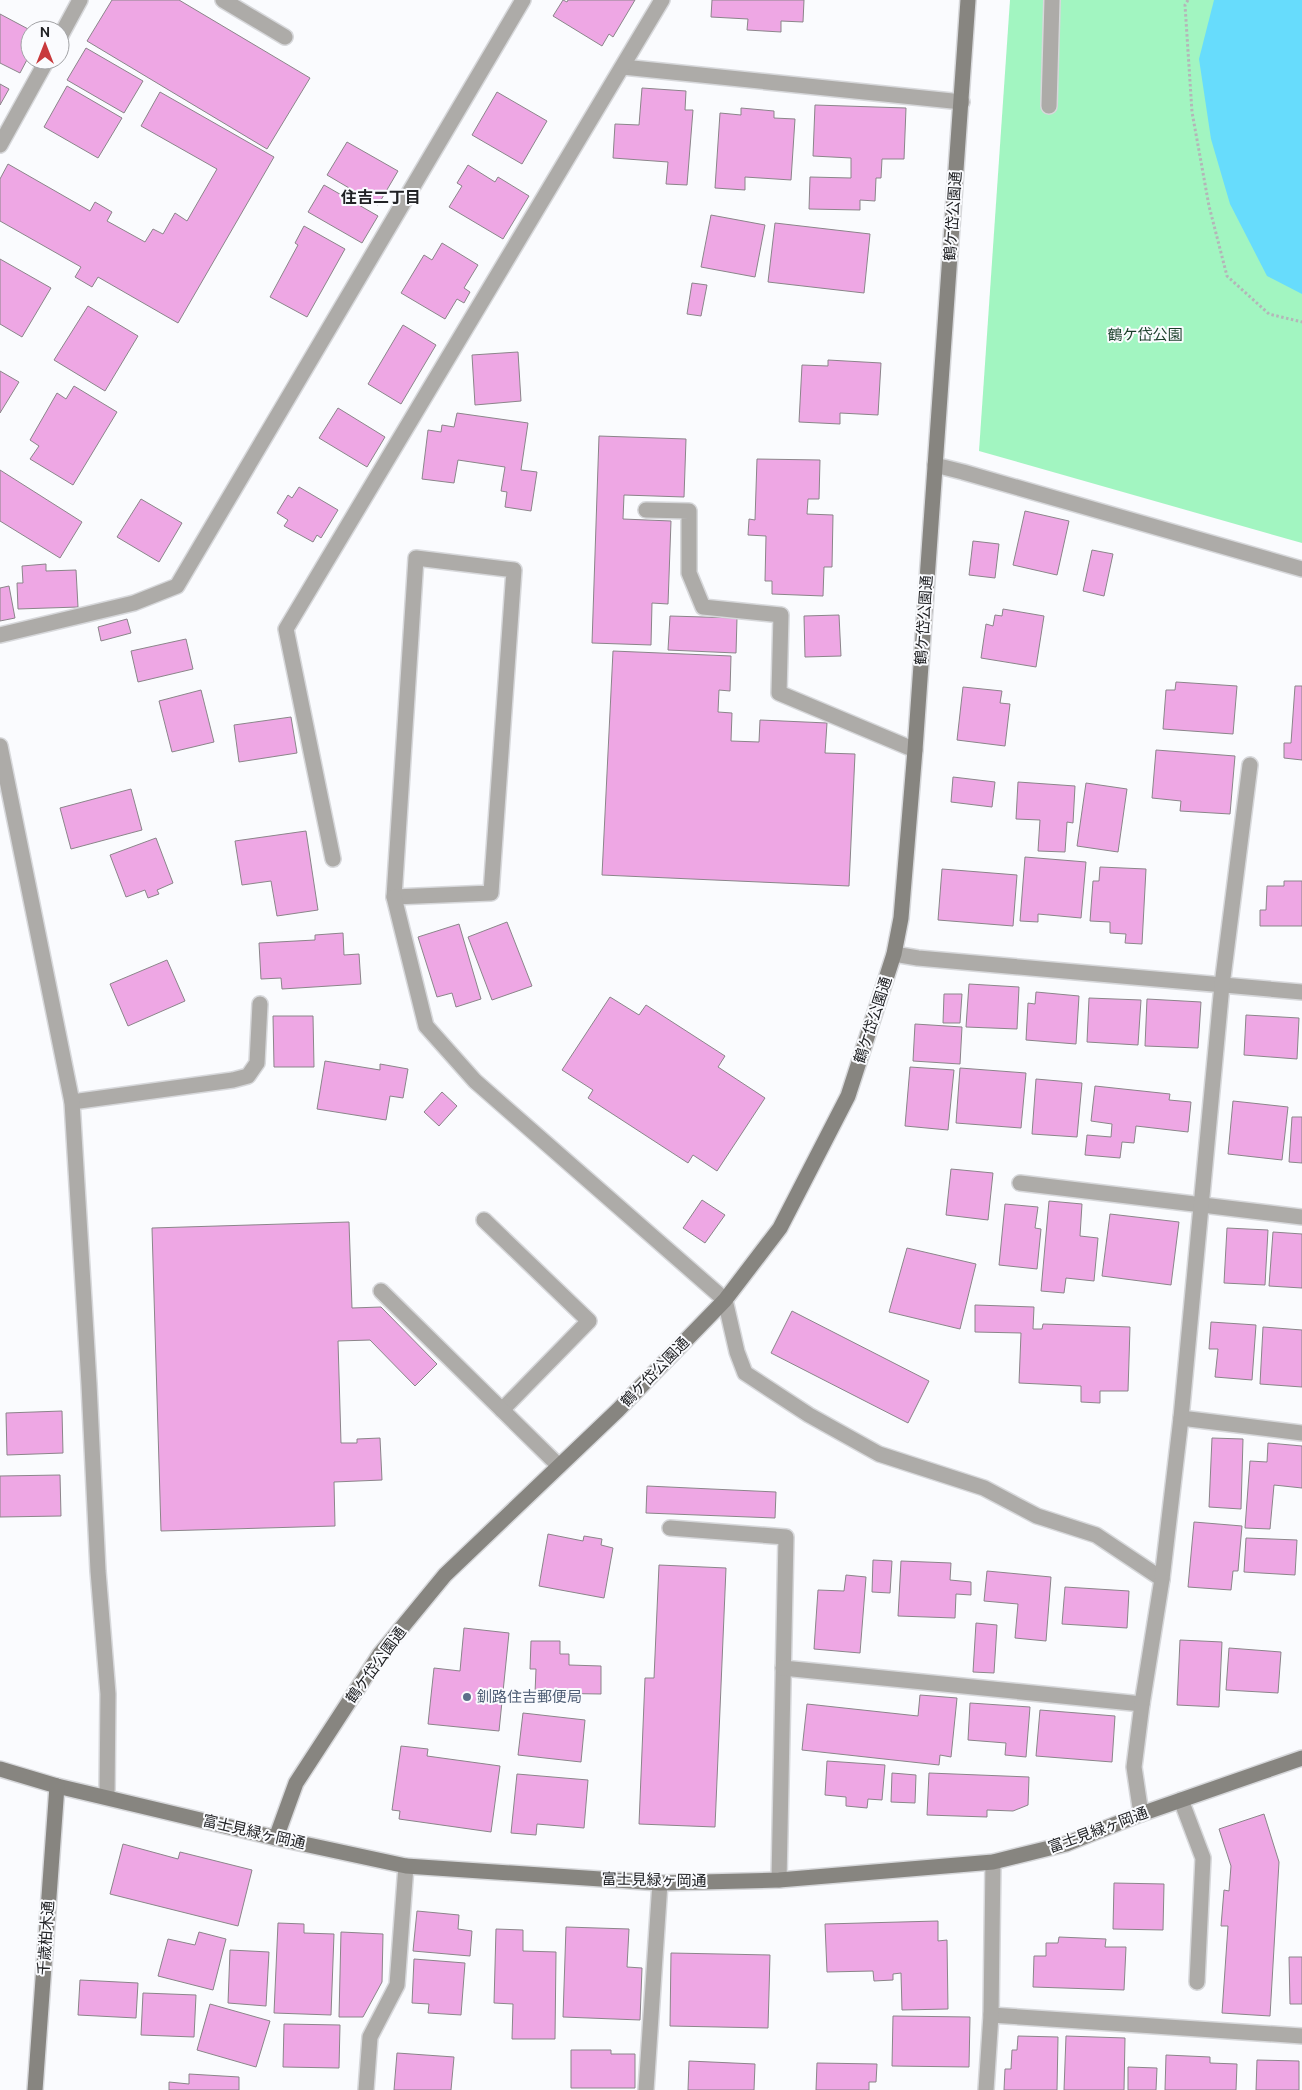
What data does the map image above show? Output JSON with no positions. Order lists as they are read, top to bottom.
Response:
{
  "streets": {
    "street": ["鶴ケ岱公園通", "富士見緑ヶ岡通", "千歳柏木通"]
  },
  "crossings": [
    ["鶴ケ岱公園通", "富士見緑ヶ岡通"],
    ["富士見緑ヶ岡通", "千歳柏木通"]
  ],
  "districts": ["住吉二丁目"],
  "parks": ["鶴ケ岱公園"],
  "places": ["釧路住吉郵便局"],
  "north": "top"
}
